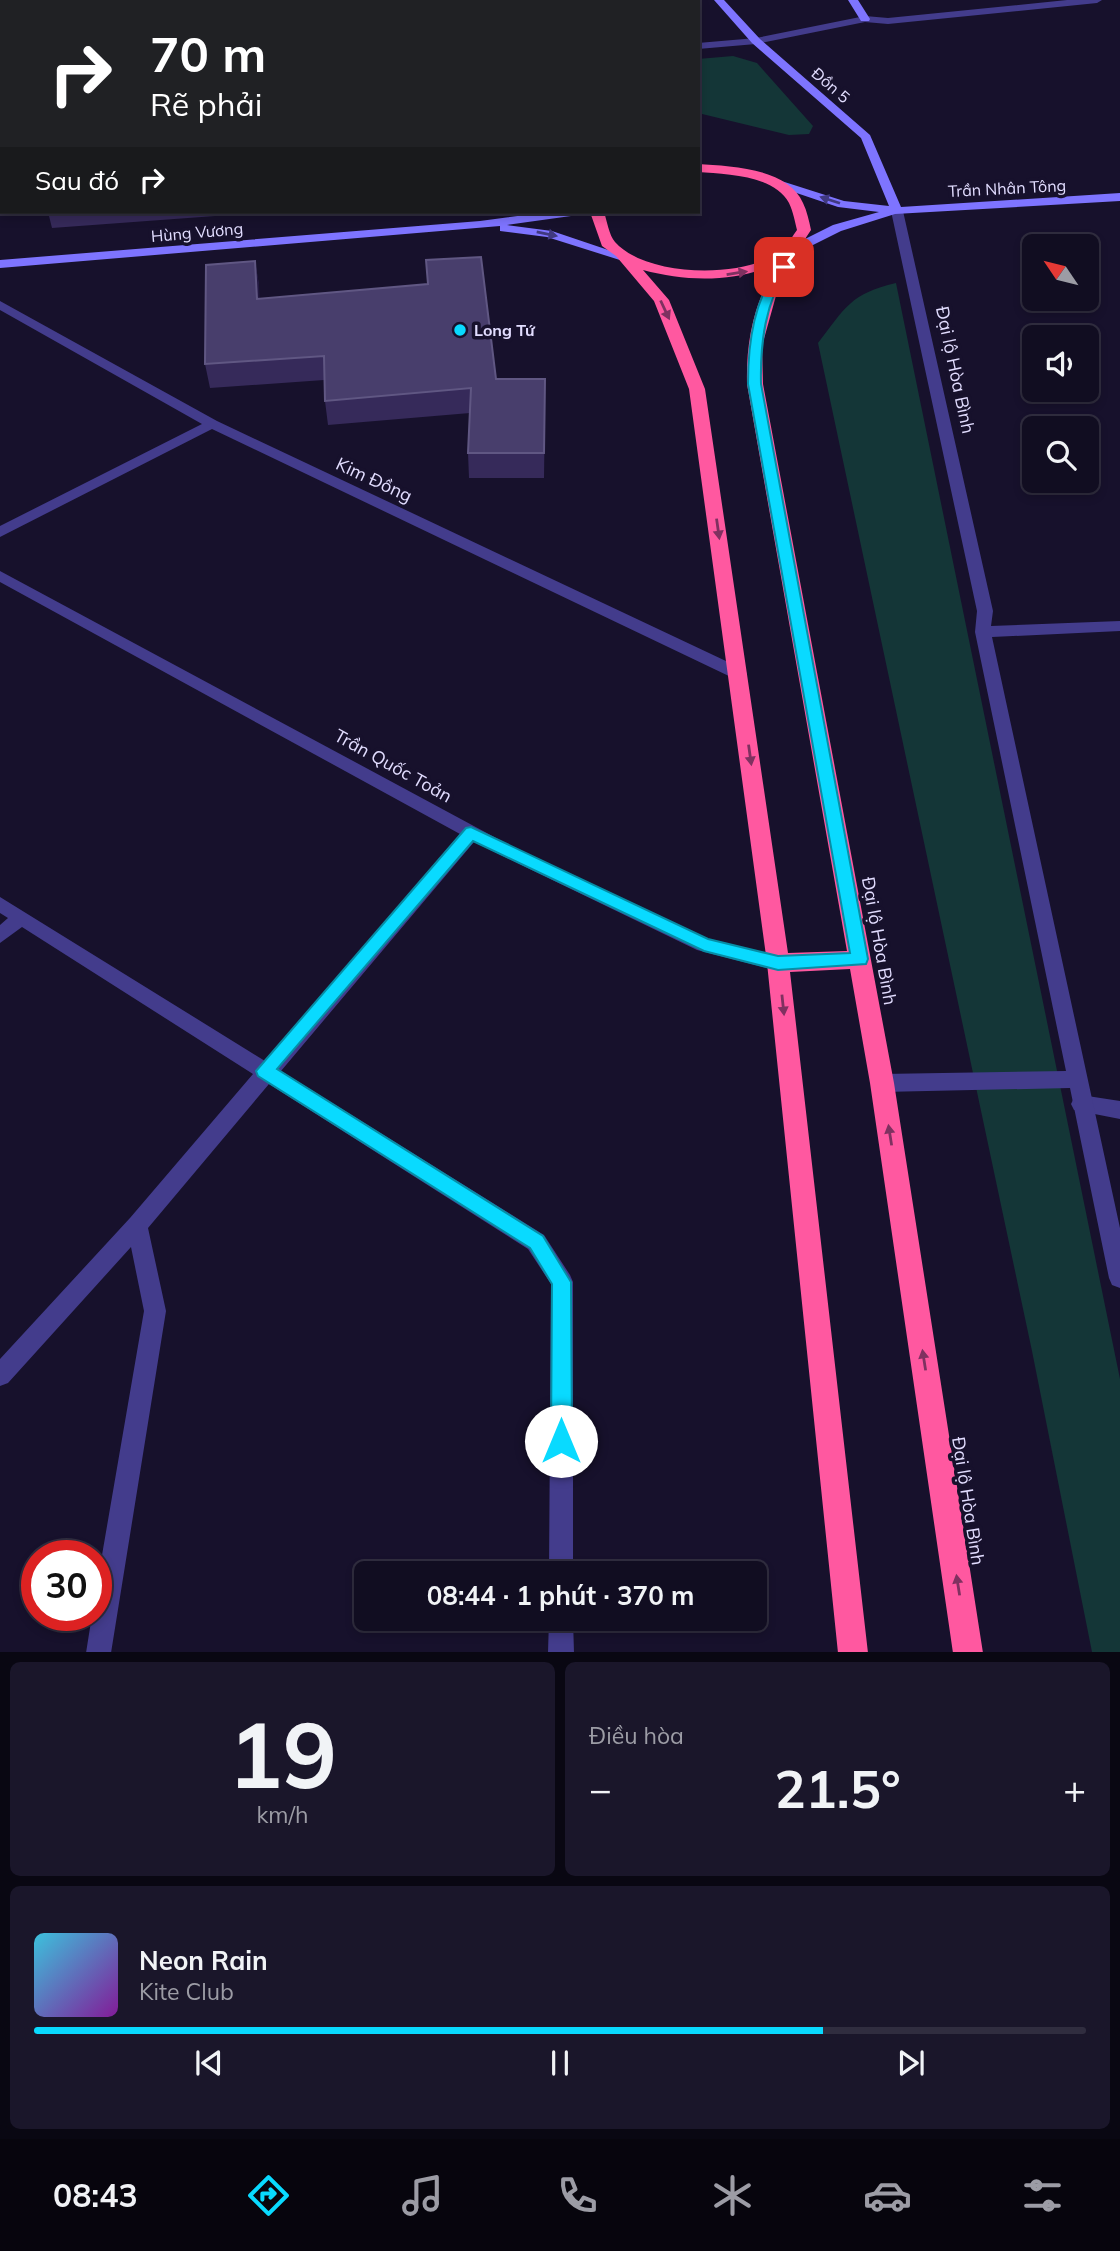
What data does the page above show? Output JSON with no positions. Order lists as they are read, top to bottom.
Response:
{
  "streets": {
    "highway": ["Đại lộ Hòa Bình"],
    "main road": ["Đồn 5", "Trần Nhân Tông", "Hùng Vương"],
    "street": ["Kim Đồng", "Trần Quốc Toản"]
  },
  "crossings": [
    ["Đồn 5", "Trần Nhân Tông"],
    ["Đồn 5", "Đại lộ Hòa Bình"],
    ["Trần Nhân Tông", "Đại lộ Hòa Bình"]
  ],
  "places": ["Long Tứ"],
  "north": "top left",
  "page": {
    "turn": ["70 m", "Rẽ phải"],
    "then": "Sau đó",
    "limit": "30",
    "trip": "08:44 · 1 phút · 370 m",
    "tile": [
      ["19", "km/h"],
      "Điều hòa"
    ],
    "heat": ["−", "21.5°", "+"],
    "song": ["Neon Rain", "Kite Club"],
    "tabs": "08:43"
  }
}
